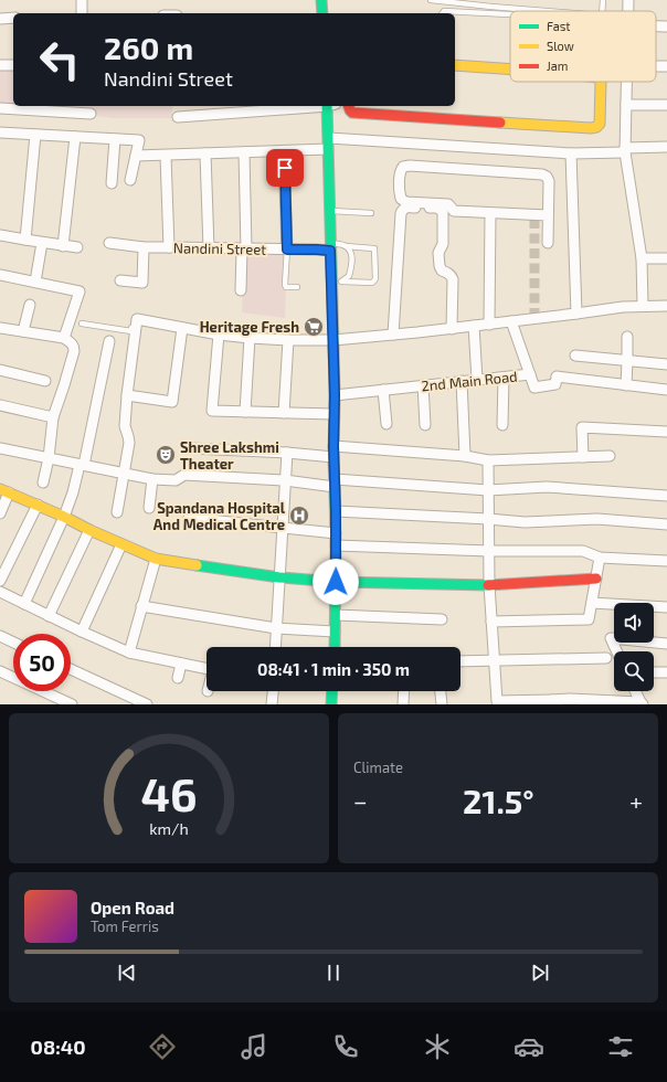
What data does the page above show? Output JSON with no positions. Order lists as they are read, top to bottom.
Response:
{
  "streets": {
    "street": ["Nandini Street", "2nd Main Road"]
  },
  "places": {
    "supermarket": ["Heritage Fresh"],
    "theatre": ["Shree Lakshmi Theater"],
    "hospital": ["Spandana Hospital And Medical Centre"]
  },
  "legend": ["Fast", "Slow", "Jam"],
  "page": {
    "turn": ["260 m", "Nandini Street"],
    "limit": "50",
    "trip": "08:41 · 1 min · 350 m",
    "tile": "Climate",
    "heat": ["−", "21.5°", "+"],
    "song": ["Open Road", "Tom Ferris"],
    "tabs": "08:40",
    "gauge": ["46", "km/h"]
  }
}
